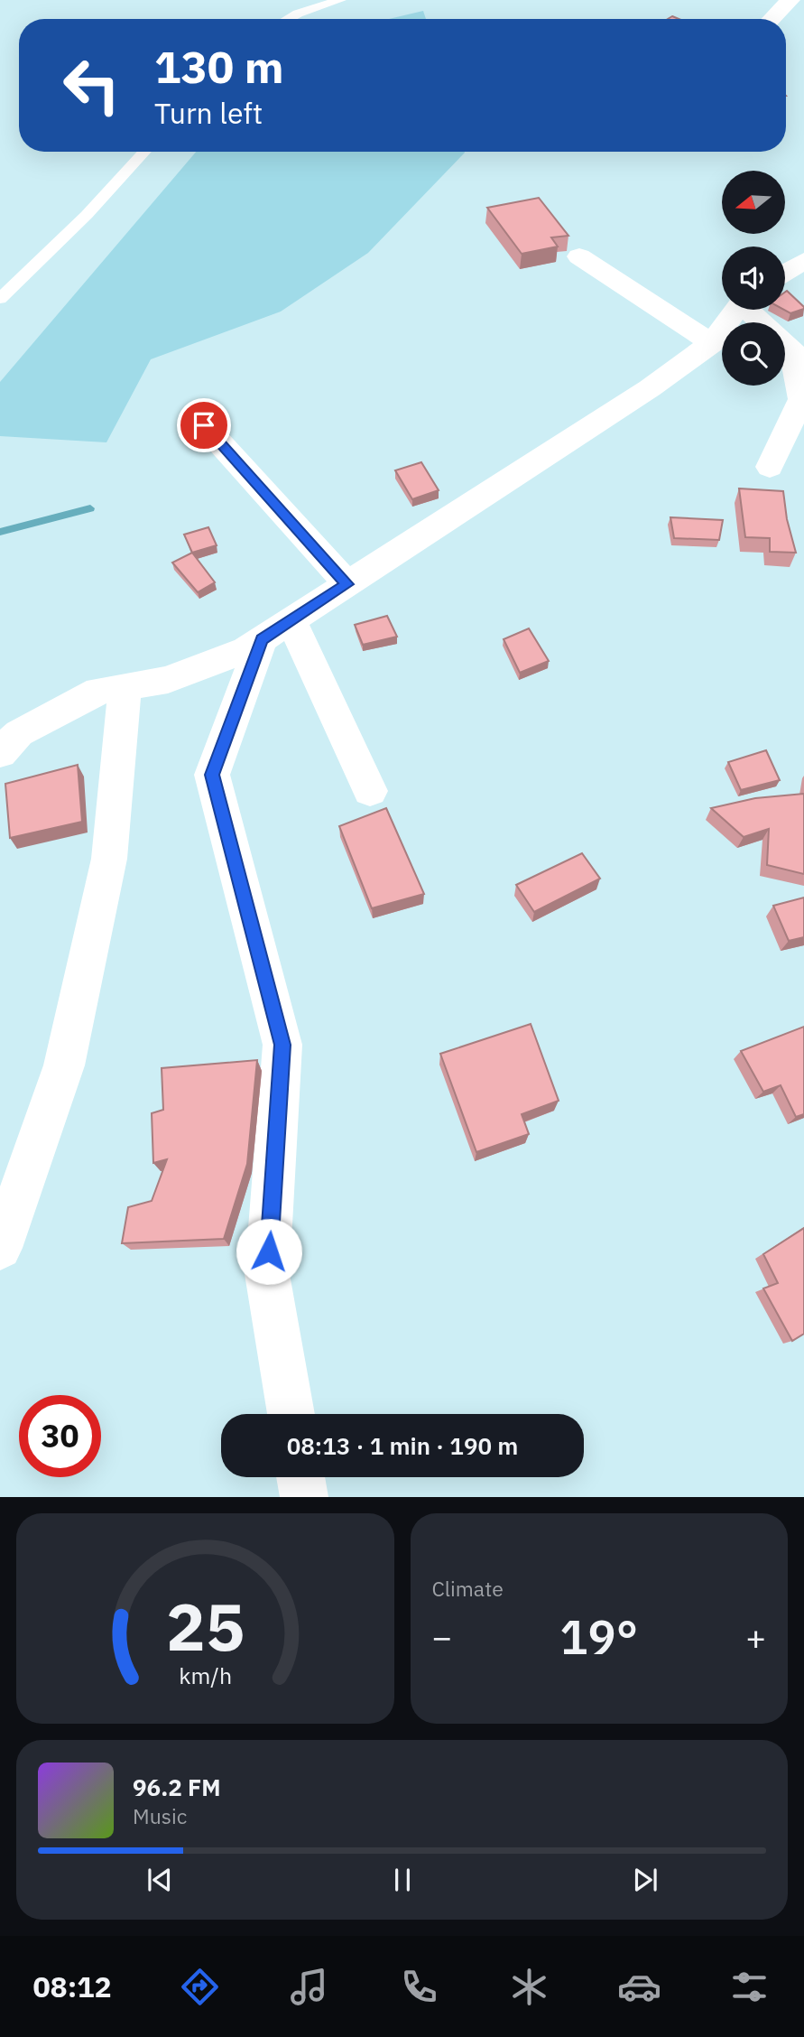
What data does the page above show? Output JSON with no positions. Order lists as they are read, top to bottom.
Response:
{
  "north": "left",
  "page": {
    "turn": ["130 m", "Turn left"],
    "limit": "30",
    "trip": "08:13 · 1 min · 190 m",
    "tile": "Climate",
    "heat": ["−", "19°", "+"],
    "song": ["96.2 FM", "Music"],
    "tabs": "08:12",
    "gauge": ["25", "km/h"]
  }
}
